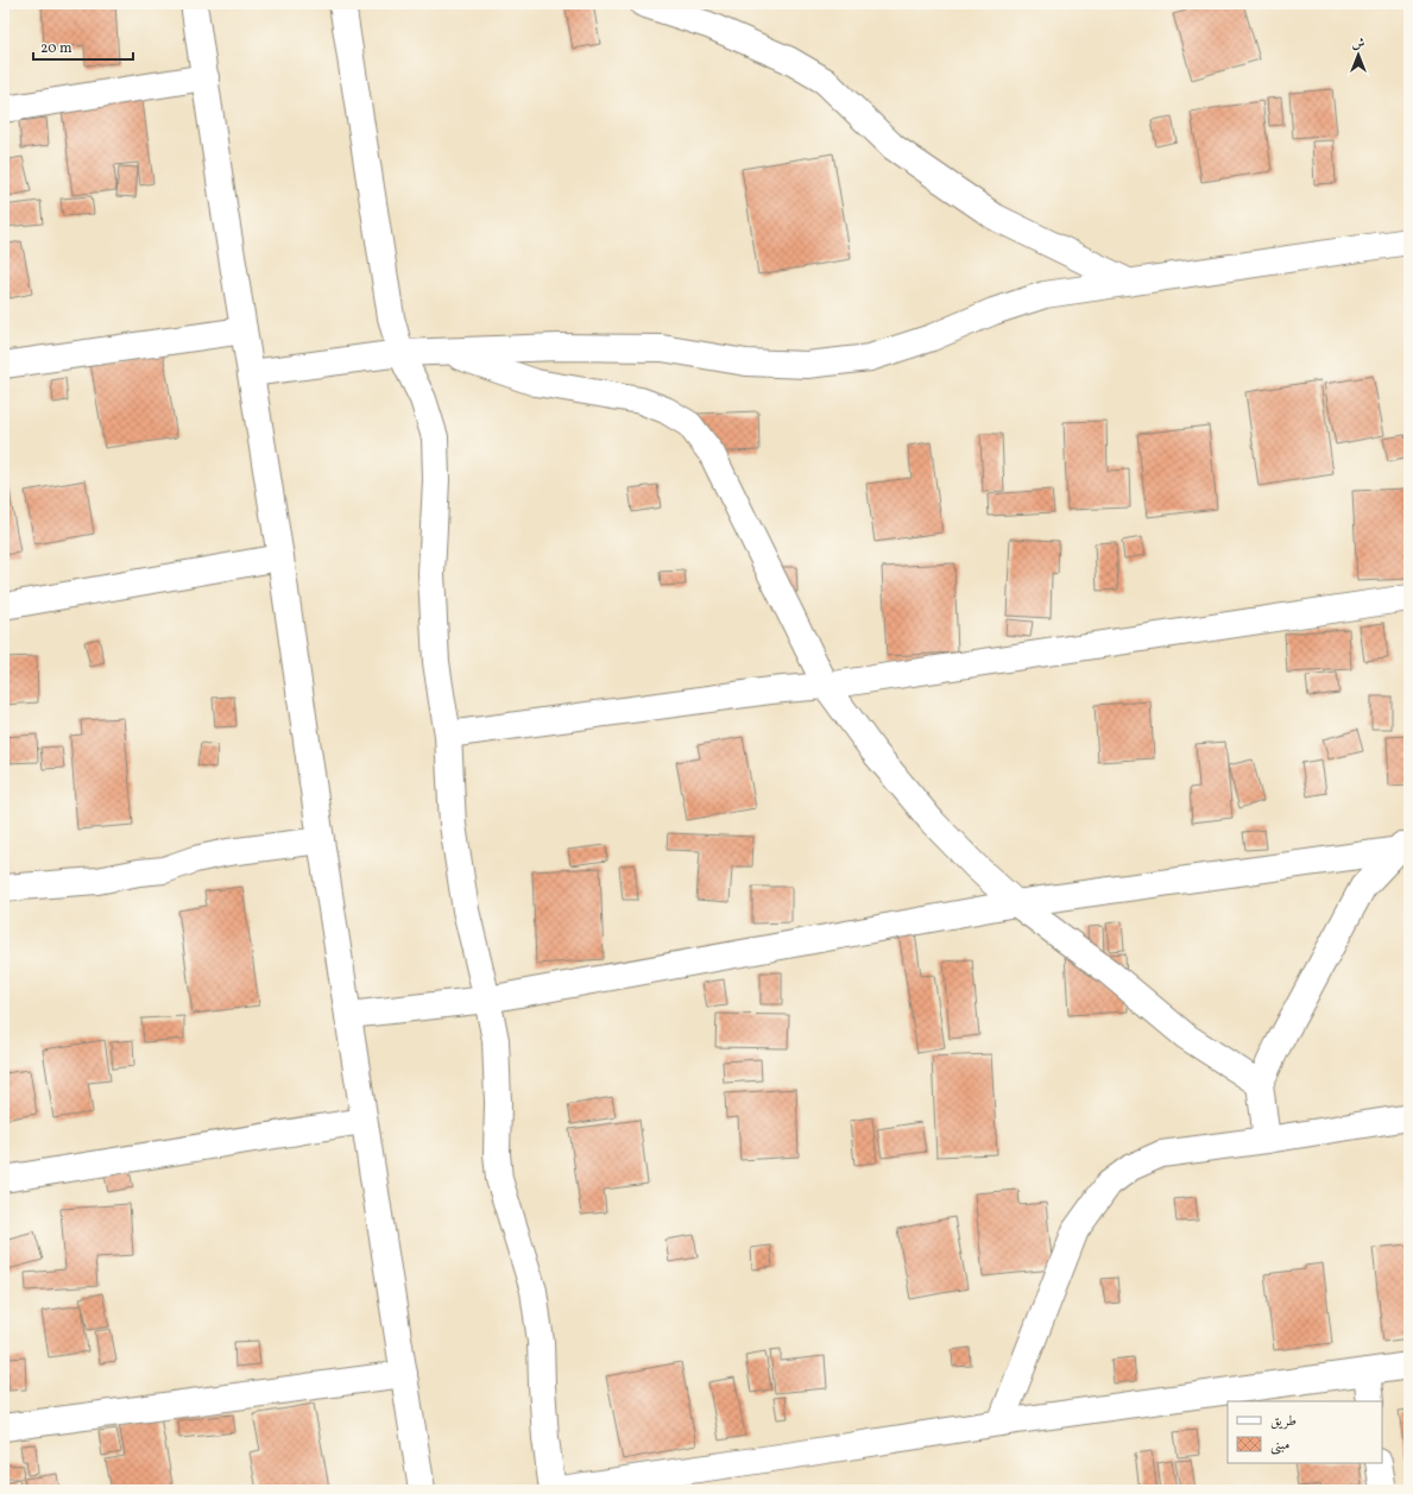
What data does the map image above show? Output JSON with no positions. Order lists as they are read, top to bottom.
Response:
{
  "legend": ["طريق", "مبنى"],
  "scale_bar": "20 m",
  "north": "top"
}
